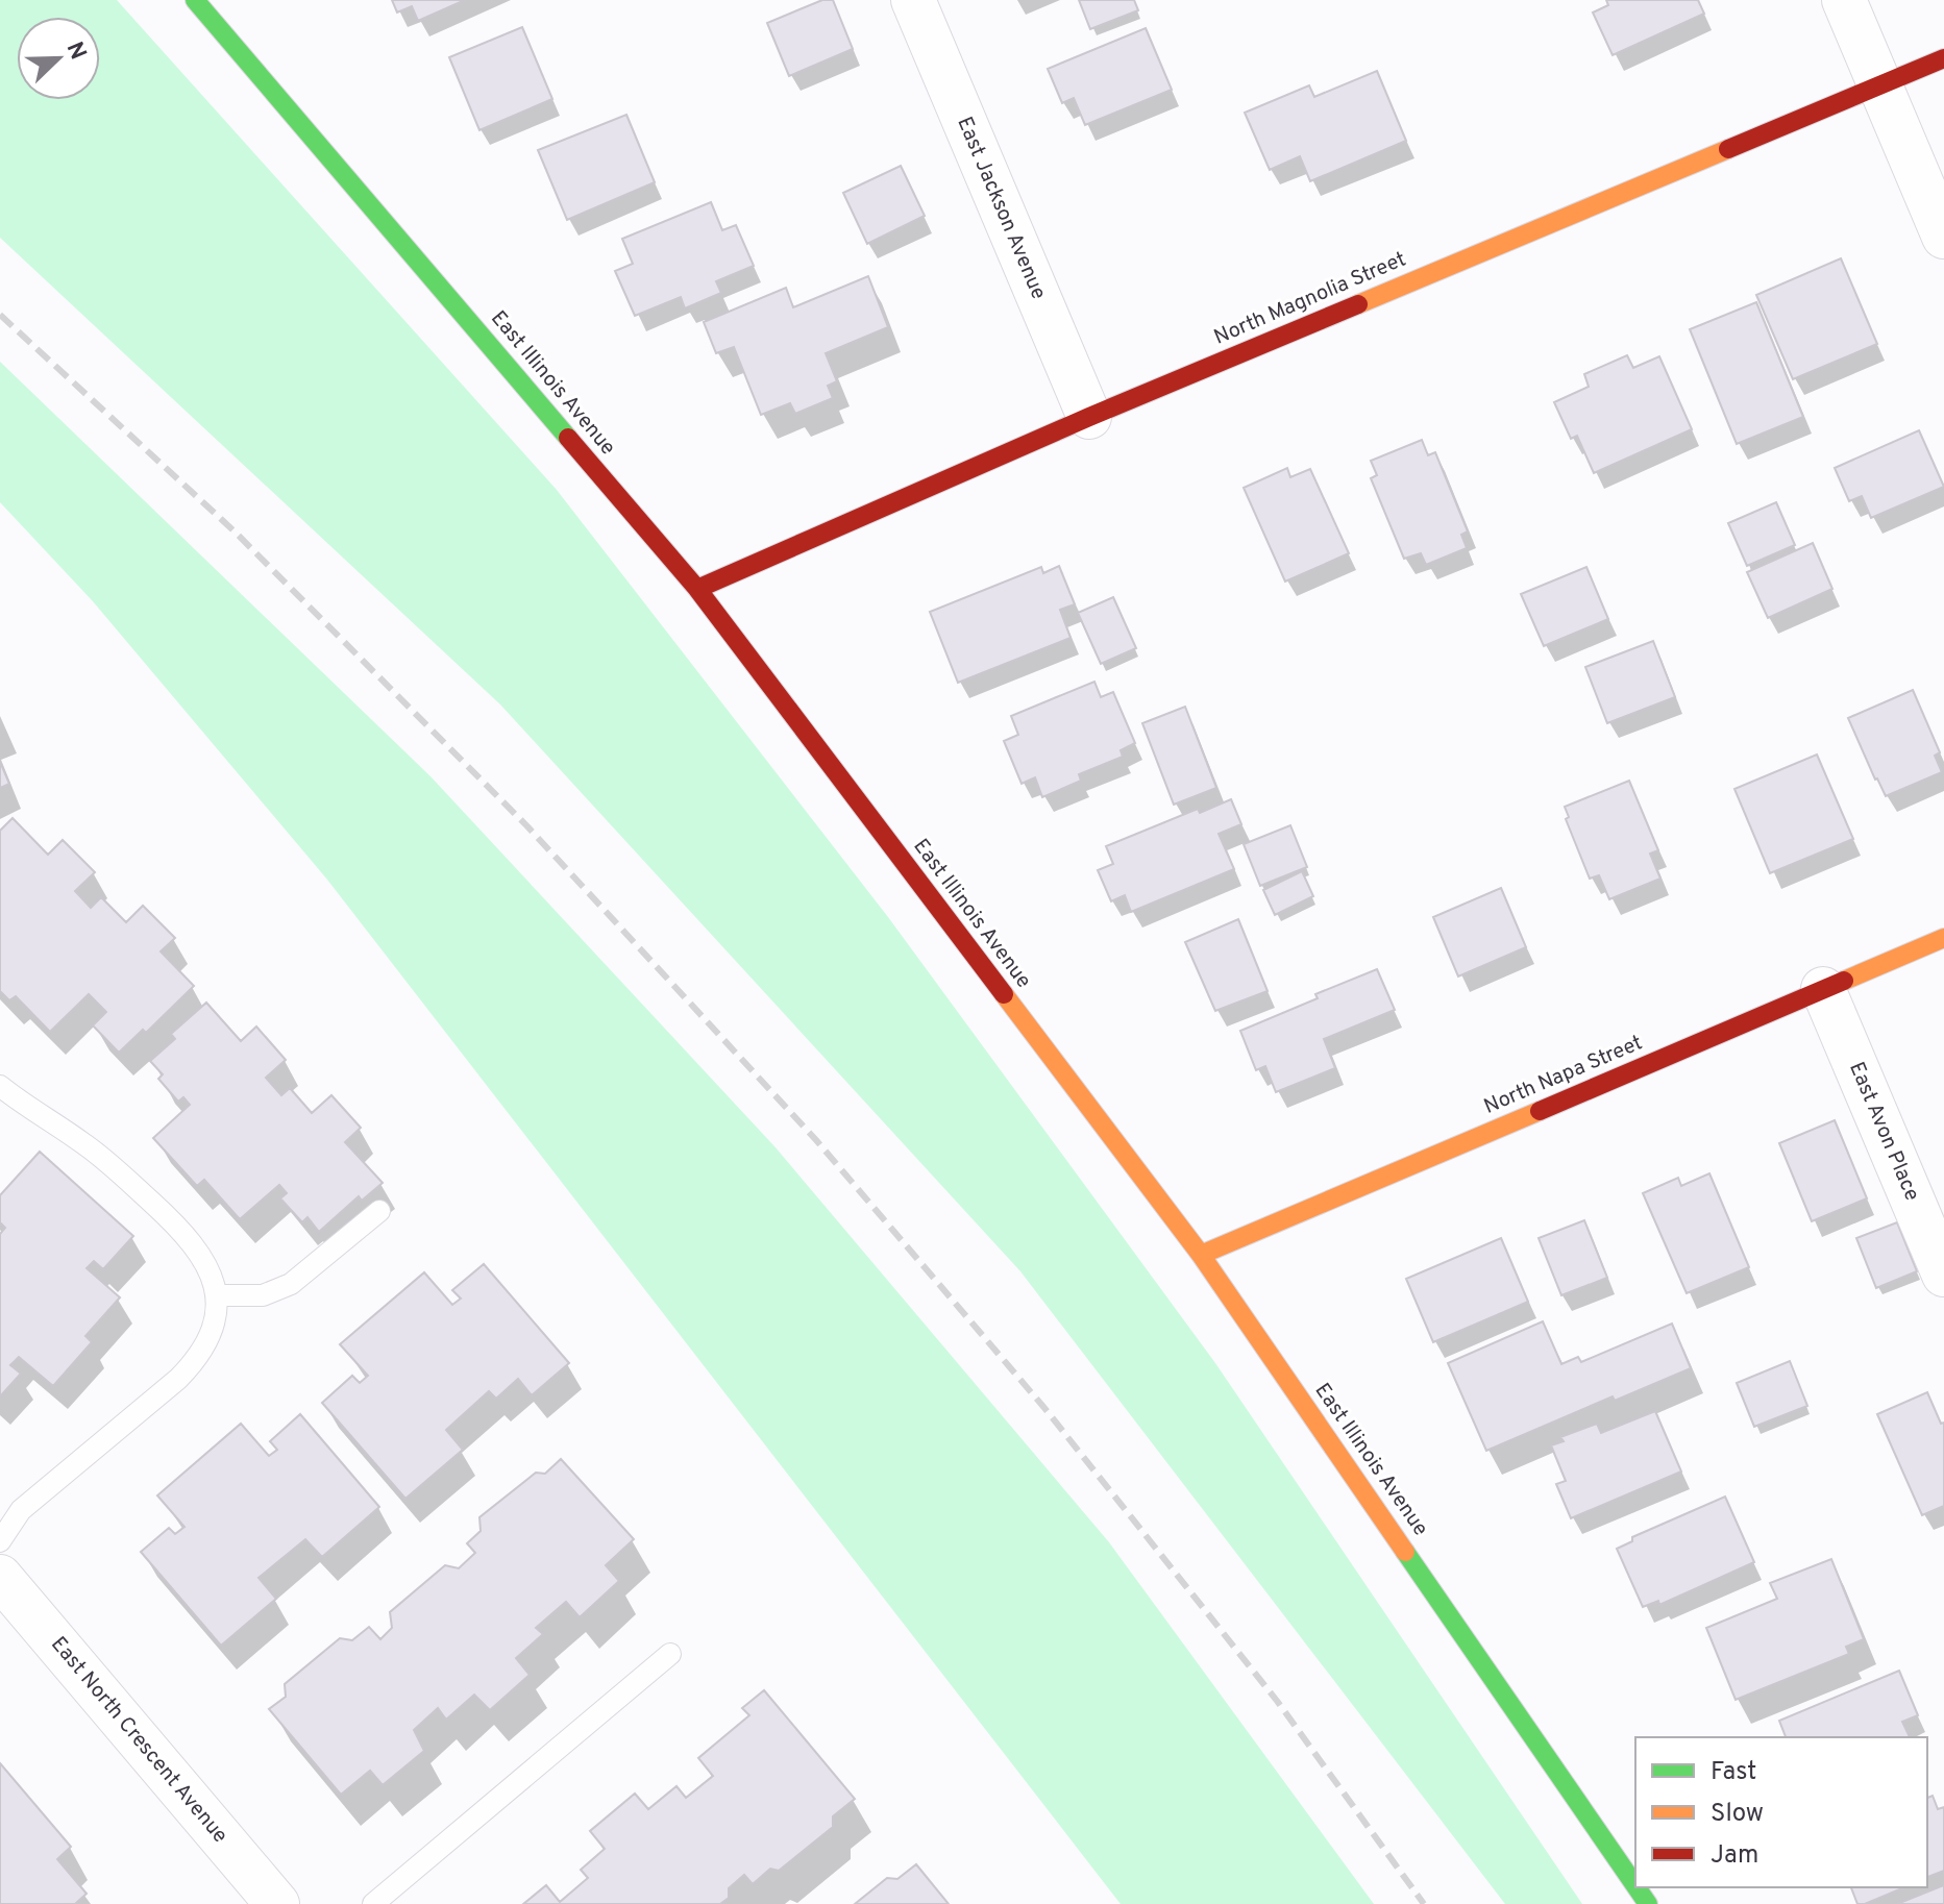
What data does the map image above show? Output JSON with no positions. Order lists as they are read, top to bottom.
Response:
{
  "streets": {
    "main road": ["North Magnolia Street", "East Illinois Avenue", "North Napa Street"],
    "street": ["East Jackson Avenue", "East Avon Place", "East North Crescent Avenue"]
  },
  "crossings": [
    ["East Jackson Avenue", "North Magnolia Street"],
    ["North Magnolia Street", "East Illinois Avenue"],
    ["East Illinois Avenue", "North Napa Street"],
    ["North Napa Street", "East Avon Place"]
  ],
  "legend": ["Fast", "Slow", "Jam"],
  "north": "top right"
}
